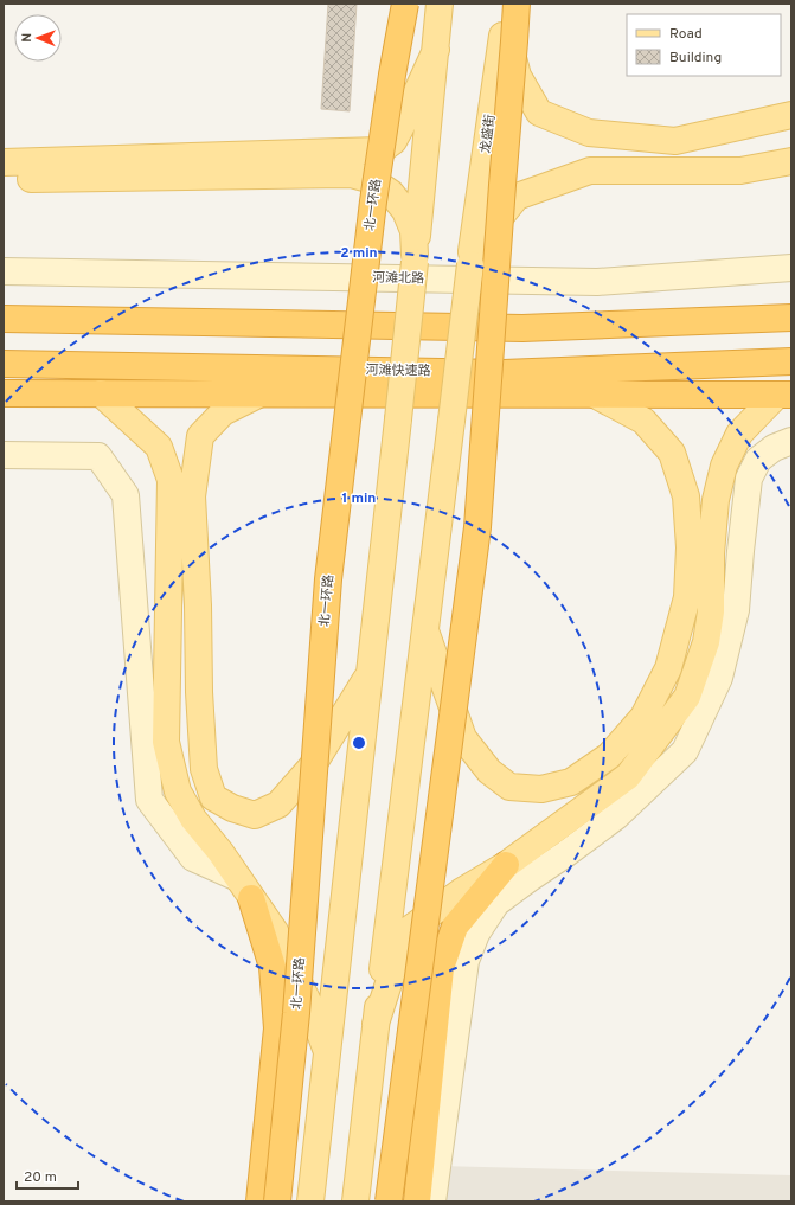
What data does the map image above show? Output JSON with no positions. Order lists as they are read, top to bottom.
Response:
{
  "streets": {
    "highway": ["北一环路", "河滩快速路"],
    "main road": ["龙盛街"],
    "street": ["河滩北路"]
  },
  "legend": ["Road", "Building"],
  "scale_bar": "20 m",
  "north": "left",
  "rings": ["2 min", "1 min"]
}
